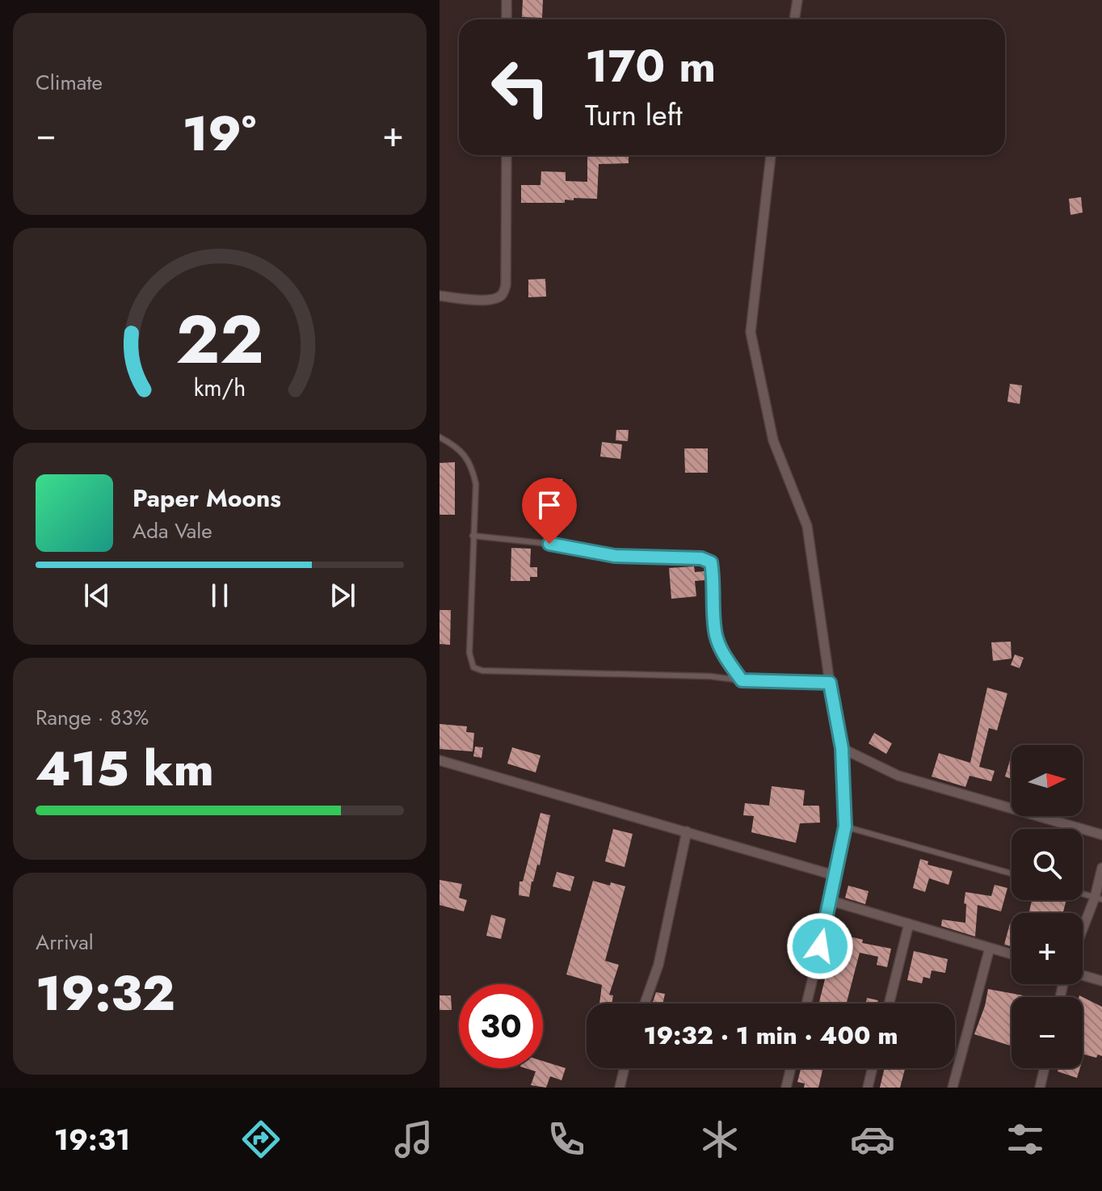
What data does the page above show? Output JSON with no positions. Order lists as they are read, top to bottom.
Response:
{
  "north": "right",
  "page": {
    "tile": [
      "Climate",
      ["Range · 83%", "415 km"],
      ["Arrival", "19:32"]
    ],
    "turn": ["170 m", "Turn left"],
    "heat": ["−", "19°", "+"],
    "song": ["Paper Moons", "Ada Vale"],
    "map_buttons": ["+", "−"],
    "limit": "30",
    "trip": "19:32 · 1 min · 400 m",
    "tabs": "19:31",
    "gauge": ["22", "km/h"]
  }
}
